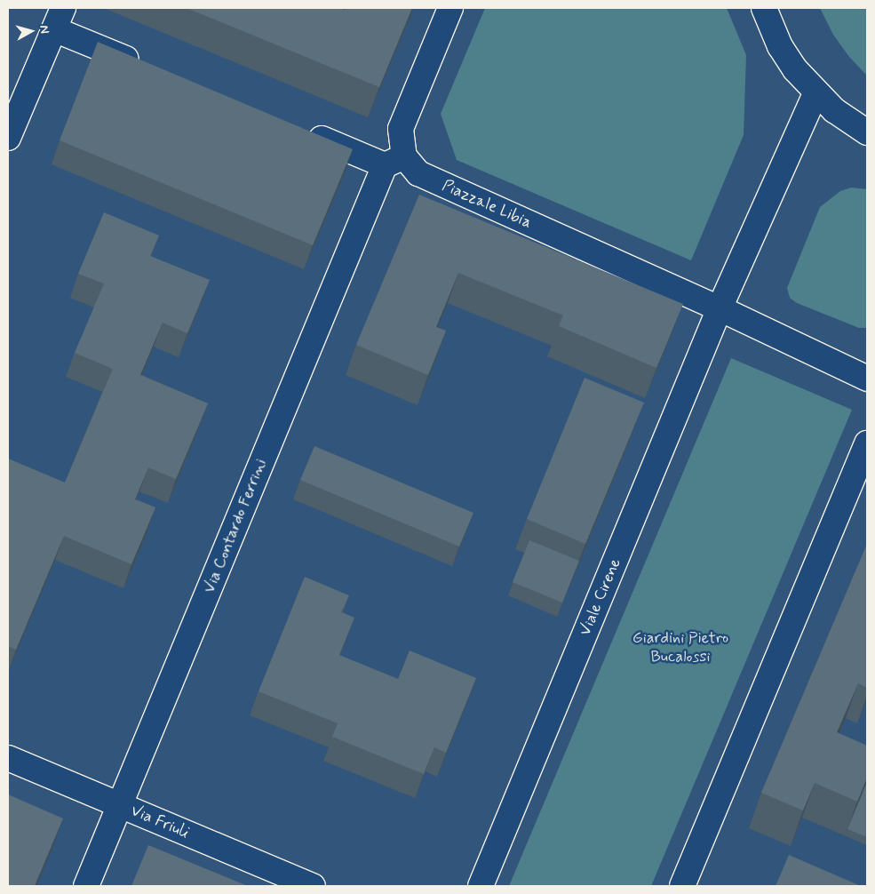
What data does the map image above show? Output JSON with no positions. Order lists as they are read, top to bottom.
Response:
{
  "streets": {
    "street": [
      "Piazzale Libia",
      "Via Contardo Ferrini",
      "Viale Cirene",
      "Via Friuli"
    ]
  },
  "crossings": [
    ["Piazzale Libia", "Via Contardo Ferrini"],
    ["Piazzale Libia", "Viale Cirene"],
    ["Via Contardo Ferrini", "Via Friuli"]
  ],
  "parks": ["Giardini Pietro Bucalossi"],
  "north": "right"
}
